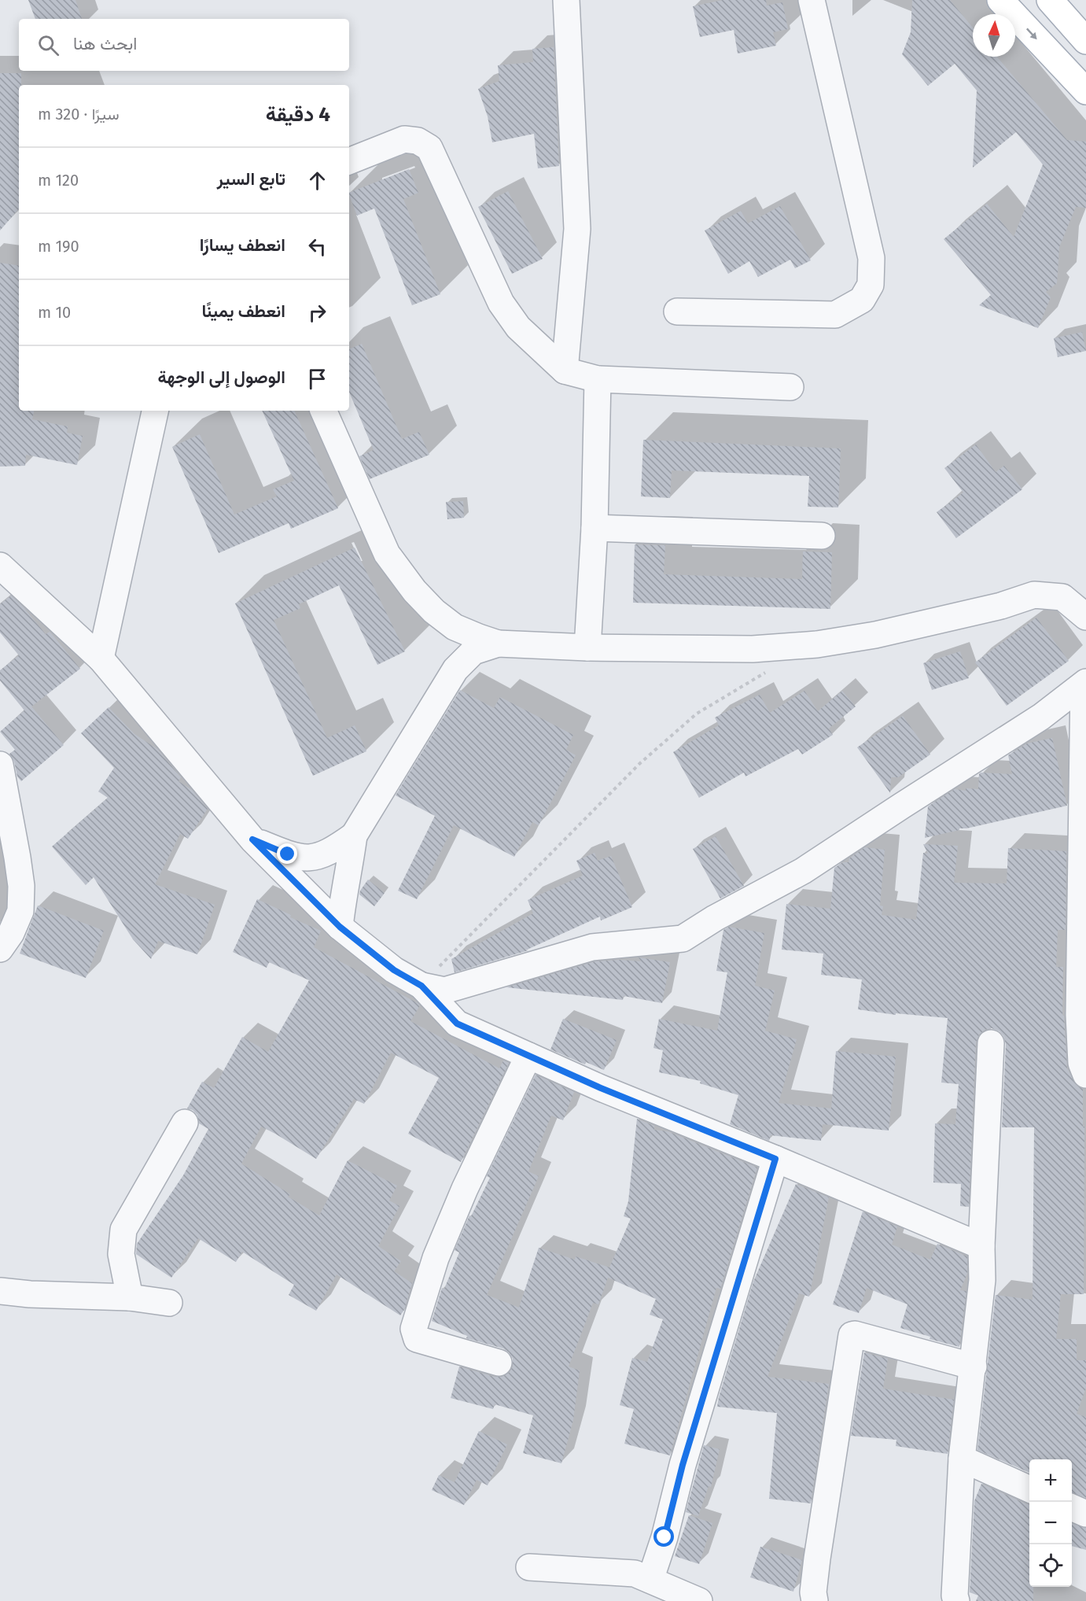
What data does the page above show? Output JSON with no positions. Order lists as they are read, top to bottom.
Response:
{
  "north": "top",
  "page": {
    "search": "ابحث هنا",
    "heading": ["4 دقيقة", "سيرًا · 320 m"],
    "list": [
      ["تابع السير", "120 m"],
      ["انعطف يسارًا", "190 m"],
      ["انعطف يمينًا", "10 m"],
      "الوصول إلى الوجهة"
    ],
    "map_buttons": ["+", "−"]
  }
}
